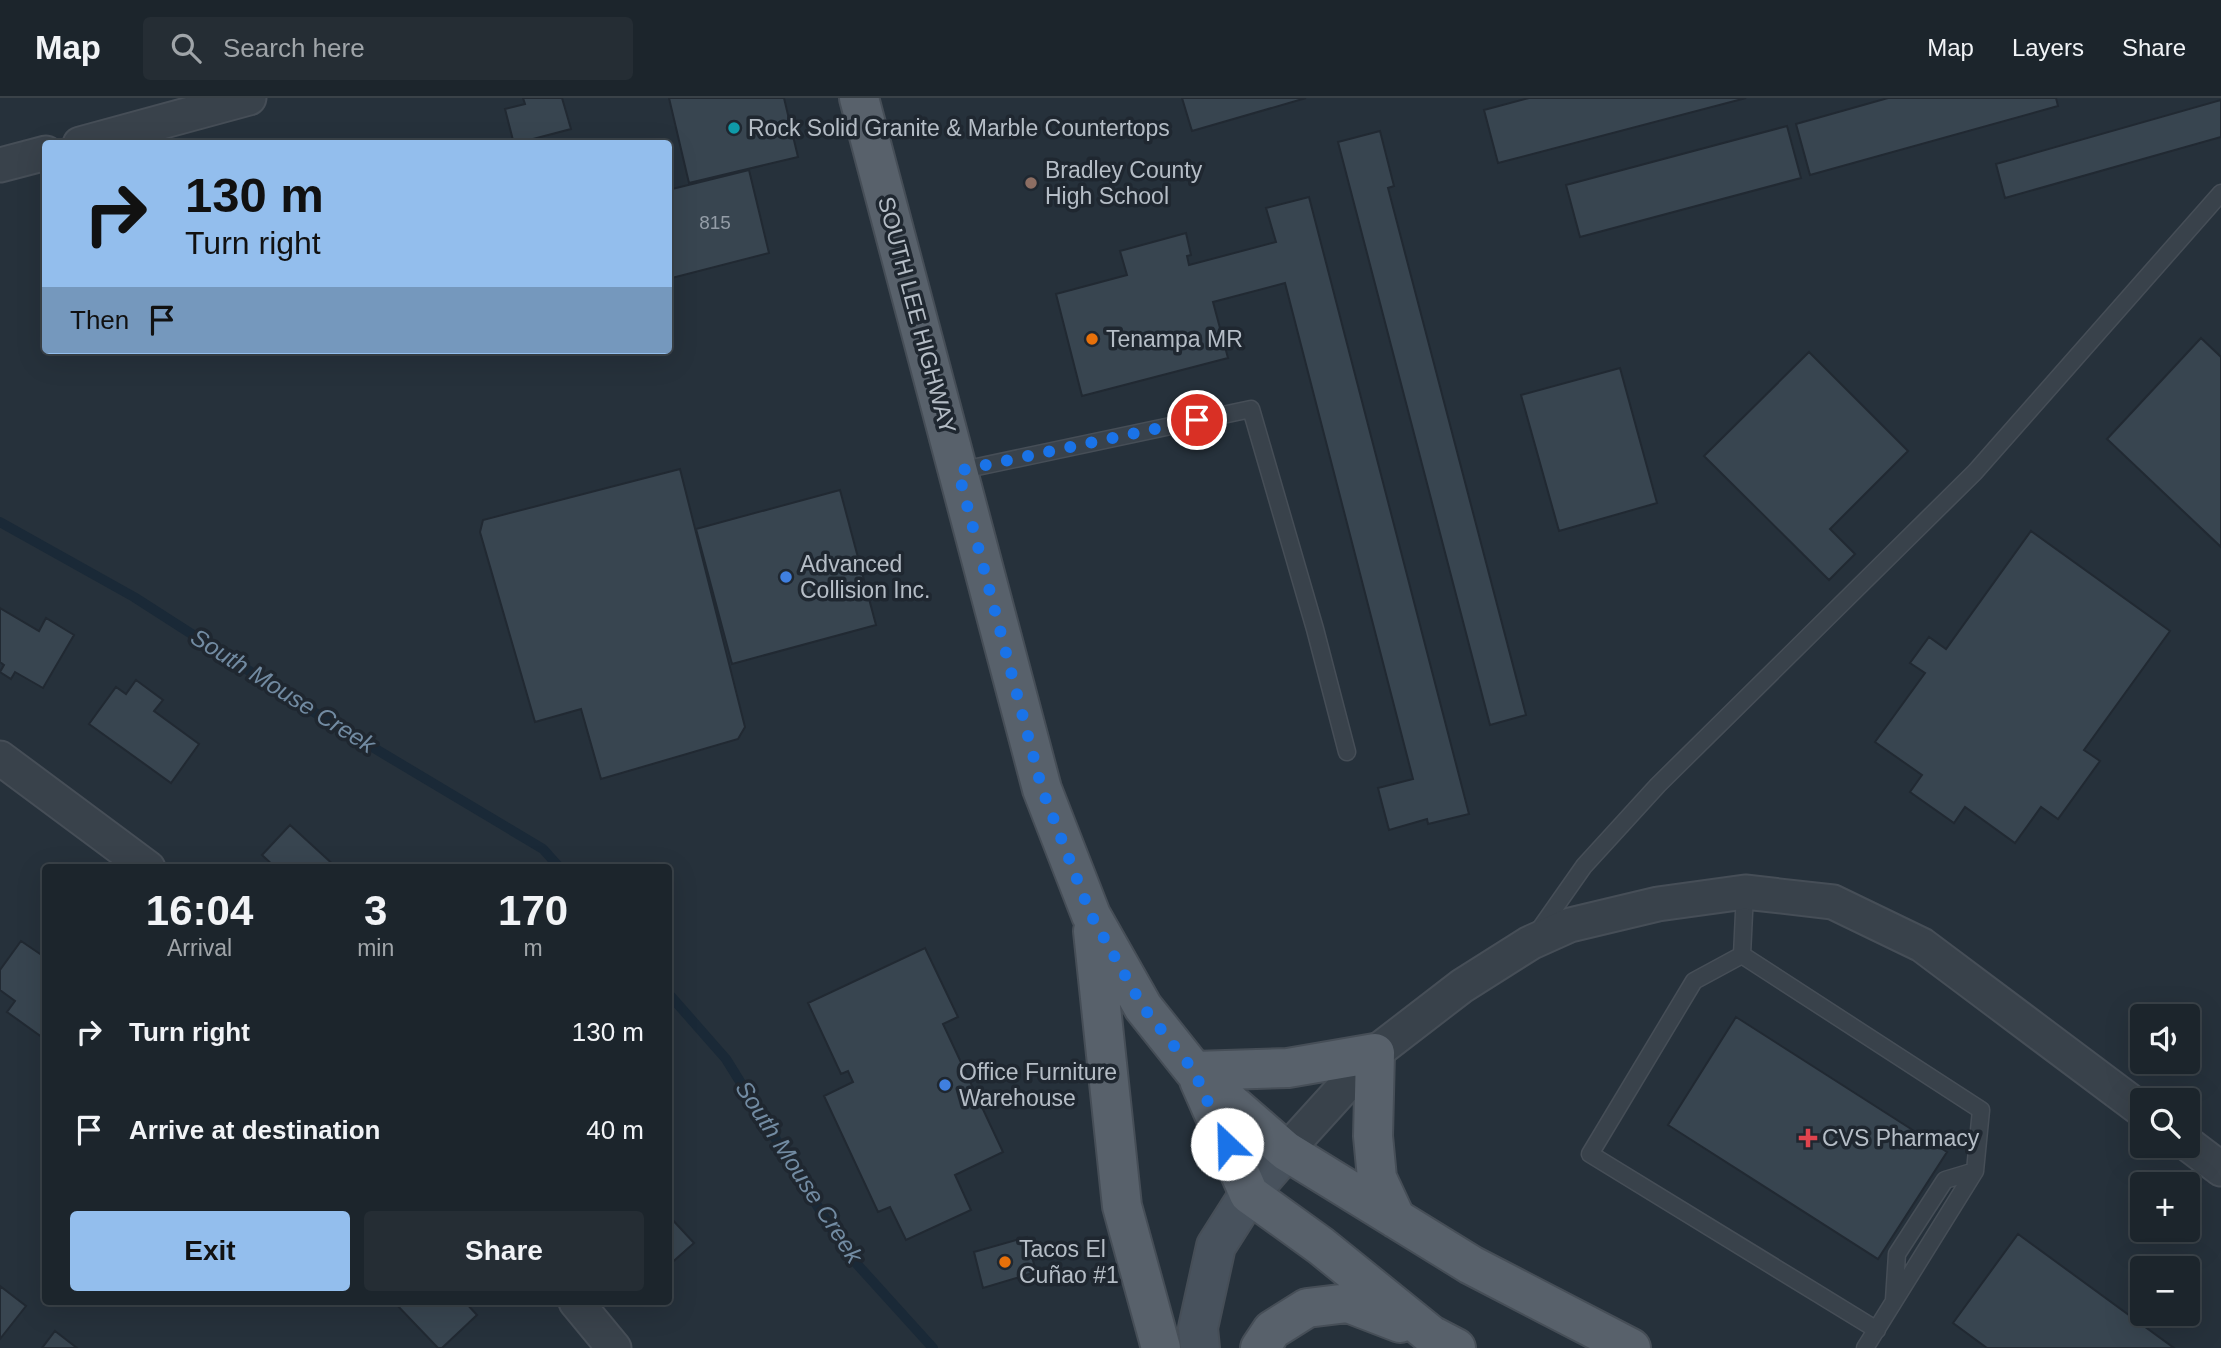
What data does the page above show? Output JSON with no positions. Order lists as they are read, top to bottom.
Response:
{
  "streets": {
    "main road": ["SOUTH LEE HIGHWAY"]
  },
  "water": ["South Mouse Creek"],
  "places": {
    "other": [
      "Rock Solid Granite & Marble Countertops",
      "Bradley County High School",
      "Tenampa MR",
      "Advanced Collision Inc.",
      "Office Furniture Warehouse",
      "Tacos El Cuñao #1"
    ],
    "health": ["CVS Pharmacy"]
  },
  "house_numbers": ["815"],
  "page": {
    "header": "Map",
    "search": "Search here",
    "nav": ["Map", "Layers", "Share"],
    "turn": ["130 m", "Turn right"],
    "then": "Then",
    "eta": [
      "16:04",
      "Arrival",
      "3",
      "min",
      "170",
      "m"
    ],
    "list": [
      {
        "name": "Turn right",
        "value": "130 m"
      },
      {
        "name": "Arrive at destination",
        "value": "40 m"
      }
    ],
    "map_buttons": ["+", "−"],
    "buttons": ["Exit", "Share"]
  }
}
